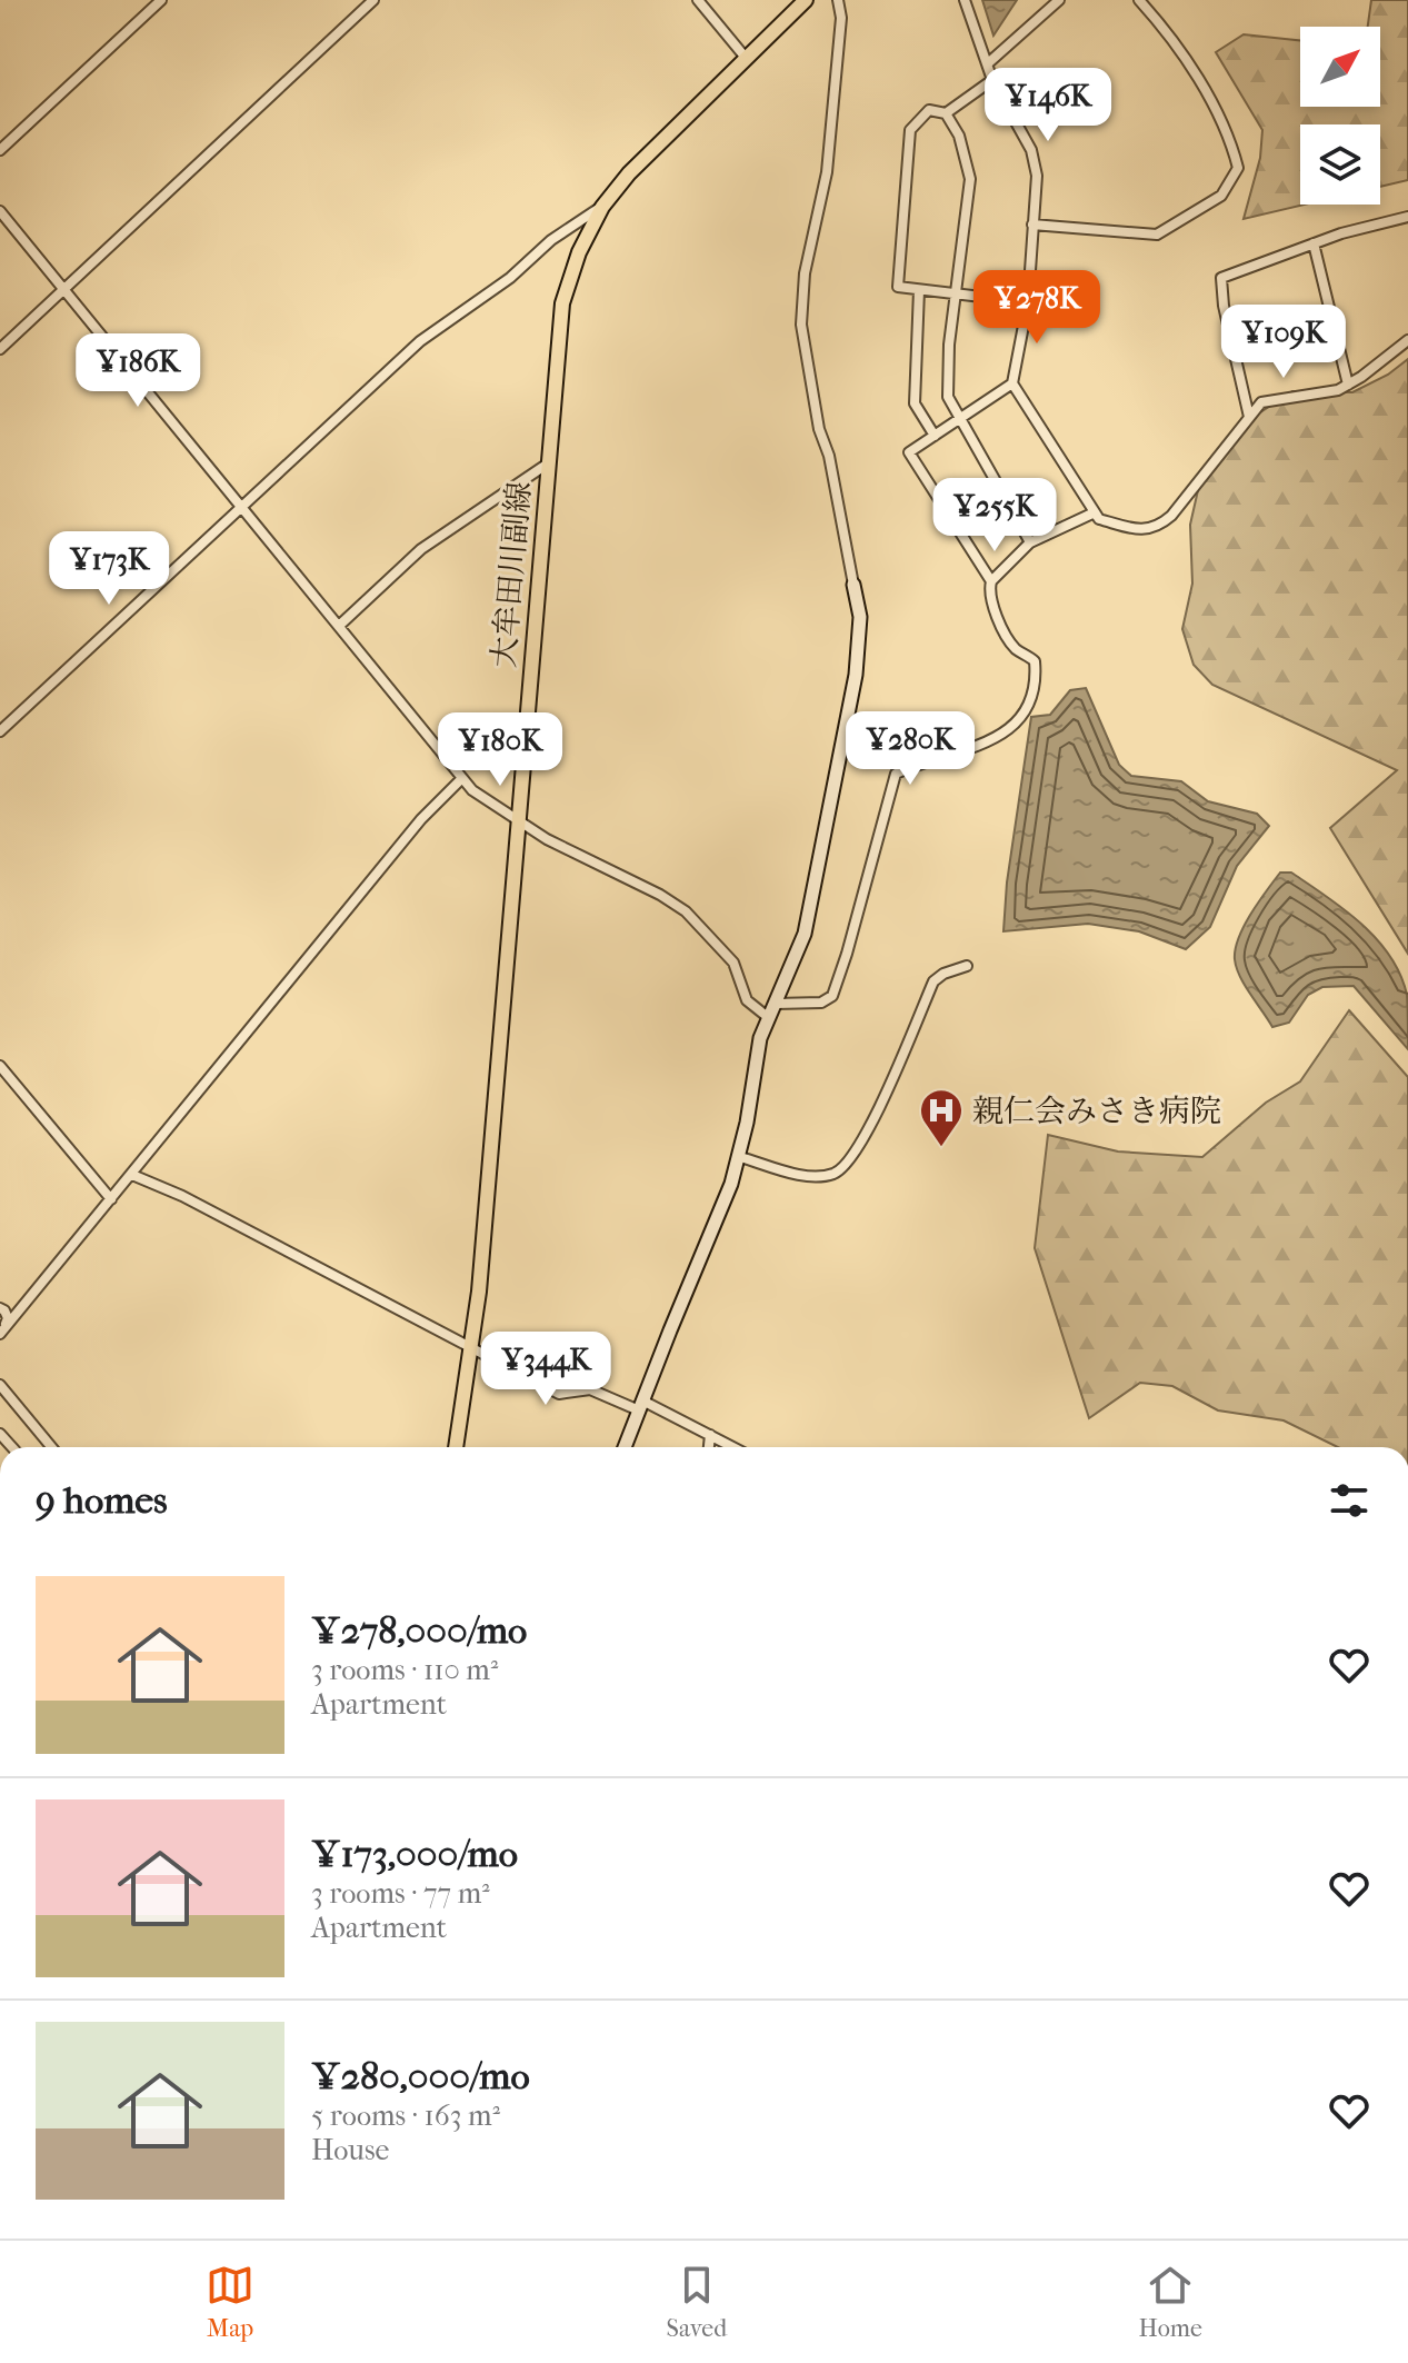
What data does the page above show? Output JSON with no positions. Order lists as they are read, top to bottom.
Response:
{
  "streets": {
    "main road": ["大牟田川副線"]
  },
  "places": {
    "hospital": ["親仁会みさき病院"]
  },
  "north": "top right",
  "page": {
    "price": [
      "¥146K",
      "¥278K",
      "¥109K",
      "¥186K",
      "¥255K",
      "¥173K",
      "¥280K",
      "¥180K",
      "¥344K"
    ],
    "heading": "9 homes",
    "list": [
      {
        "name": "¥278,000/mo",
        "note": "3 rooms · 110 m² · Apartment"
      },
      {
        "name": "¥173,000/mo",
        "note": "3 rooms · 77 m² · Apartment"
      },
      {
        "name": "¥280,000/mo",
        "note": "5 rooms · 163 m² · House"
      }
    ],
    "tabs": ["Map", "Saved", "Home"]
  }
}
